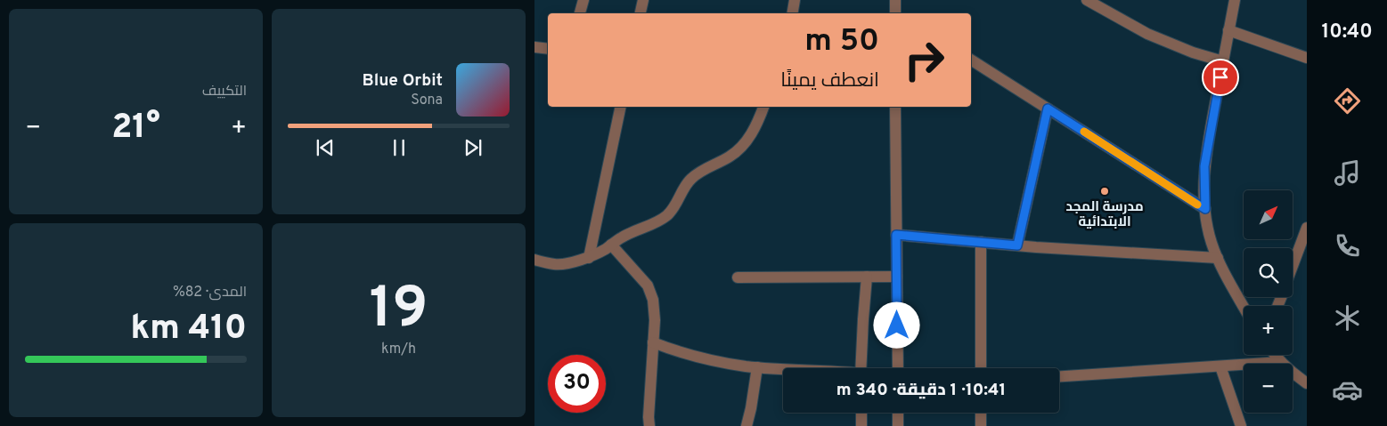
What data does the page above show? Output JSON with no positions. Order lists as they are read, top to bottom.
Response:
{
  "places": ["مدرسة المجد الابتدائية"],
  "north": "top right",
  "page": {
    "tabs": "10:40",
    "tile": [
      "التكييف",
      ["19", "km/h"],
      ["المدى · 82%", "410 km"]
    ],
    "turn": ["50 m", "انعطف يمينًا"],
    "song": ["Blue Orbit", "Sona"],
    "heat": ["−", "21°", "+"],
    "map_buttons": ["+", "−"],
    "limit": "30",
    "trip": "10:41 · 1 دقيقة · 340 m"
  }
}
